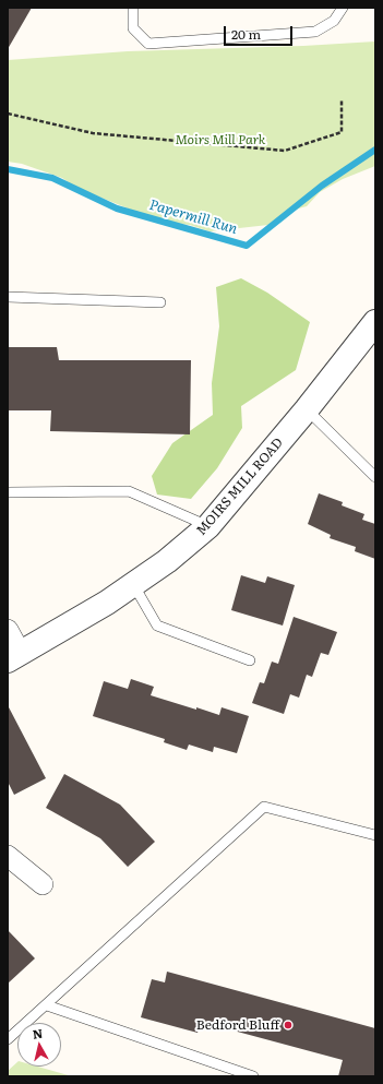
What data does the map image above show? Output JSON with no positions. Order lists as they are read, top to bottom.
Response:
{
  "streets": {
    "street": ["MOIRS MILL ROAD"]
  },
  "water": ["Papermill Run"],
  "parks": ["Moirs Mill Park"],
  "places": ["Bedford Bluff"],
  "scale_bar": "20 m",
  "north": "top"
}
